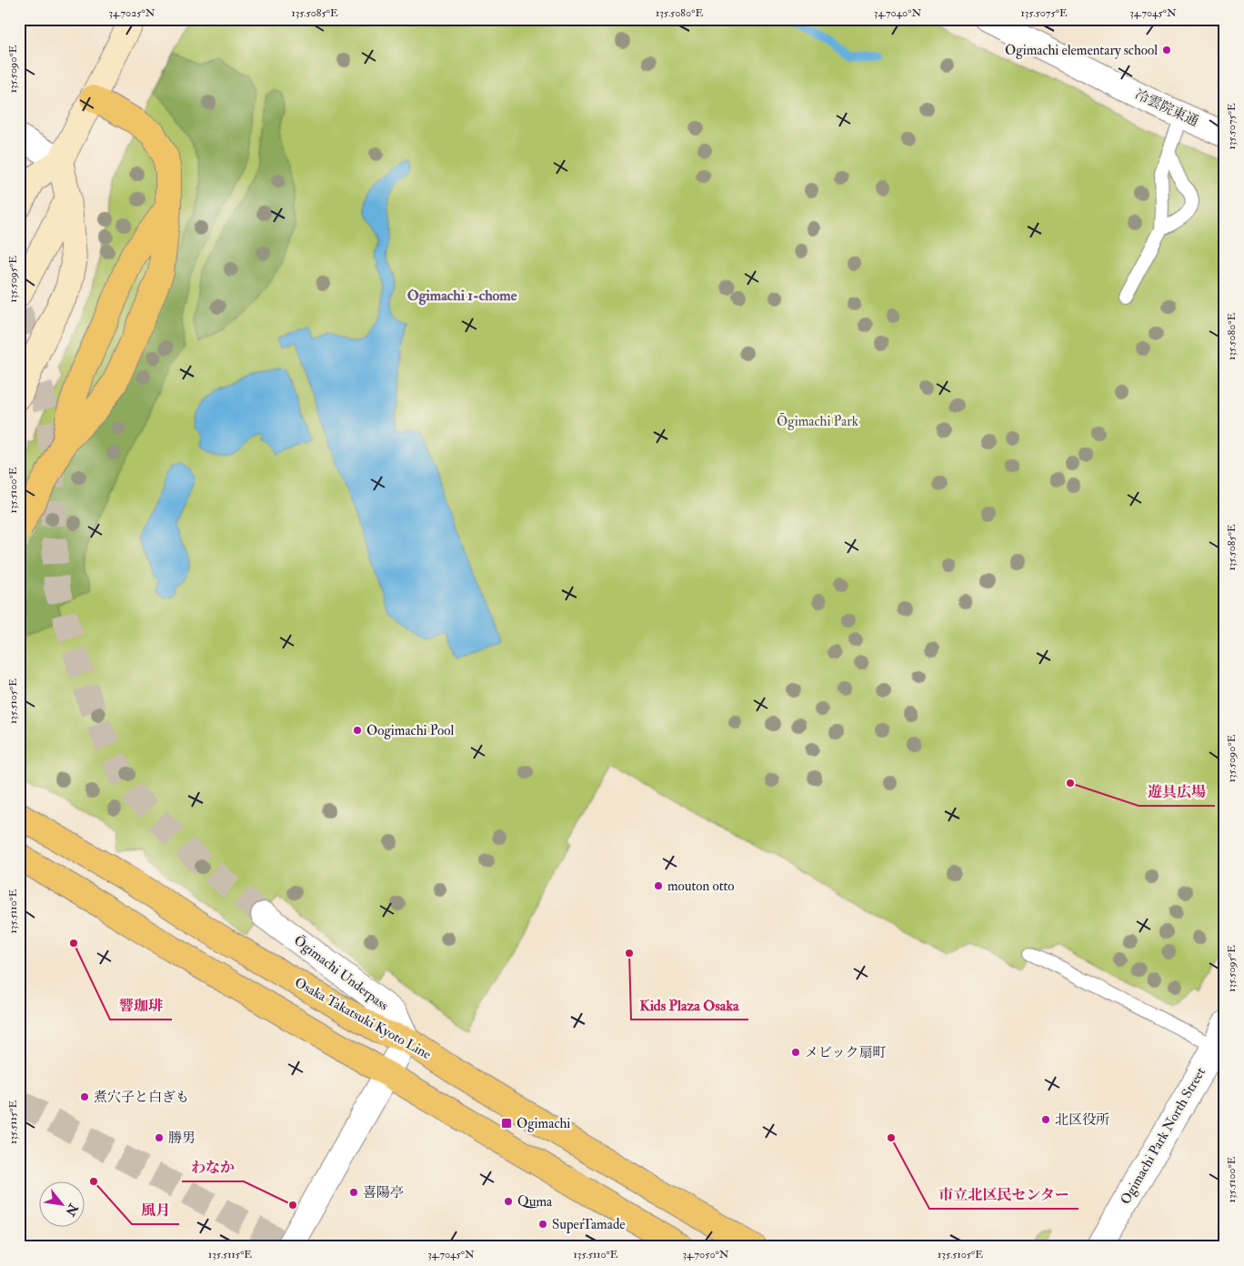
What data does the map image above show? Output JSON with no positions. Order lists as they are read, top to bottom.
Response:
{
  "streets": {
    "main road": ["Osaka Takatsuki Kyoto Line"],
    "street": ["冷雲院東通", "Ōgimachi Underpass", "Ogimachi Park North Street"]
  },
  "crossings": [
    ["Ōgimachi Underpass", "Osaka Takatsuki Kyoto Line"]
  ],
  "districts": ["Ogimachi 1-chome"],
  "parks": ["Ōgimachi Park"],
  "places": {
    "other": [
      "Ogimachi elementary school",
      "Oogimachi Pool",
      "遊具広場",
      "mouton otto",
      "響珈琲",
      "Kids Plaza Osaka",
      "メビック扇町",
      "煮穴子と白ぎも",
      "北区役所",
      "勝男",
      "市立北区民センター",
      "風月",
      "喜陽亭",
      "Quma",
      "わなか",
      "SuperTamade"
    ],
    "transit": ["Ogimachi"]
  },
  "north": "bottom right",
  "coordinates": [
    "34.7025°N",
    "135.5085°E",
    "135.5080°E",
    "34.7040°N",
    "135.5075°E",
    "34.7045°N",
    "135.5090°E",
    "135.5095°E",
    "135.5100°E",
    "135.5105°E",
    "135.5110°E",
    "135.5115°E",
    "34.7050°N"
  ]
}
